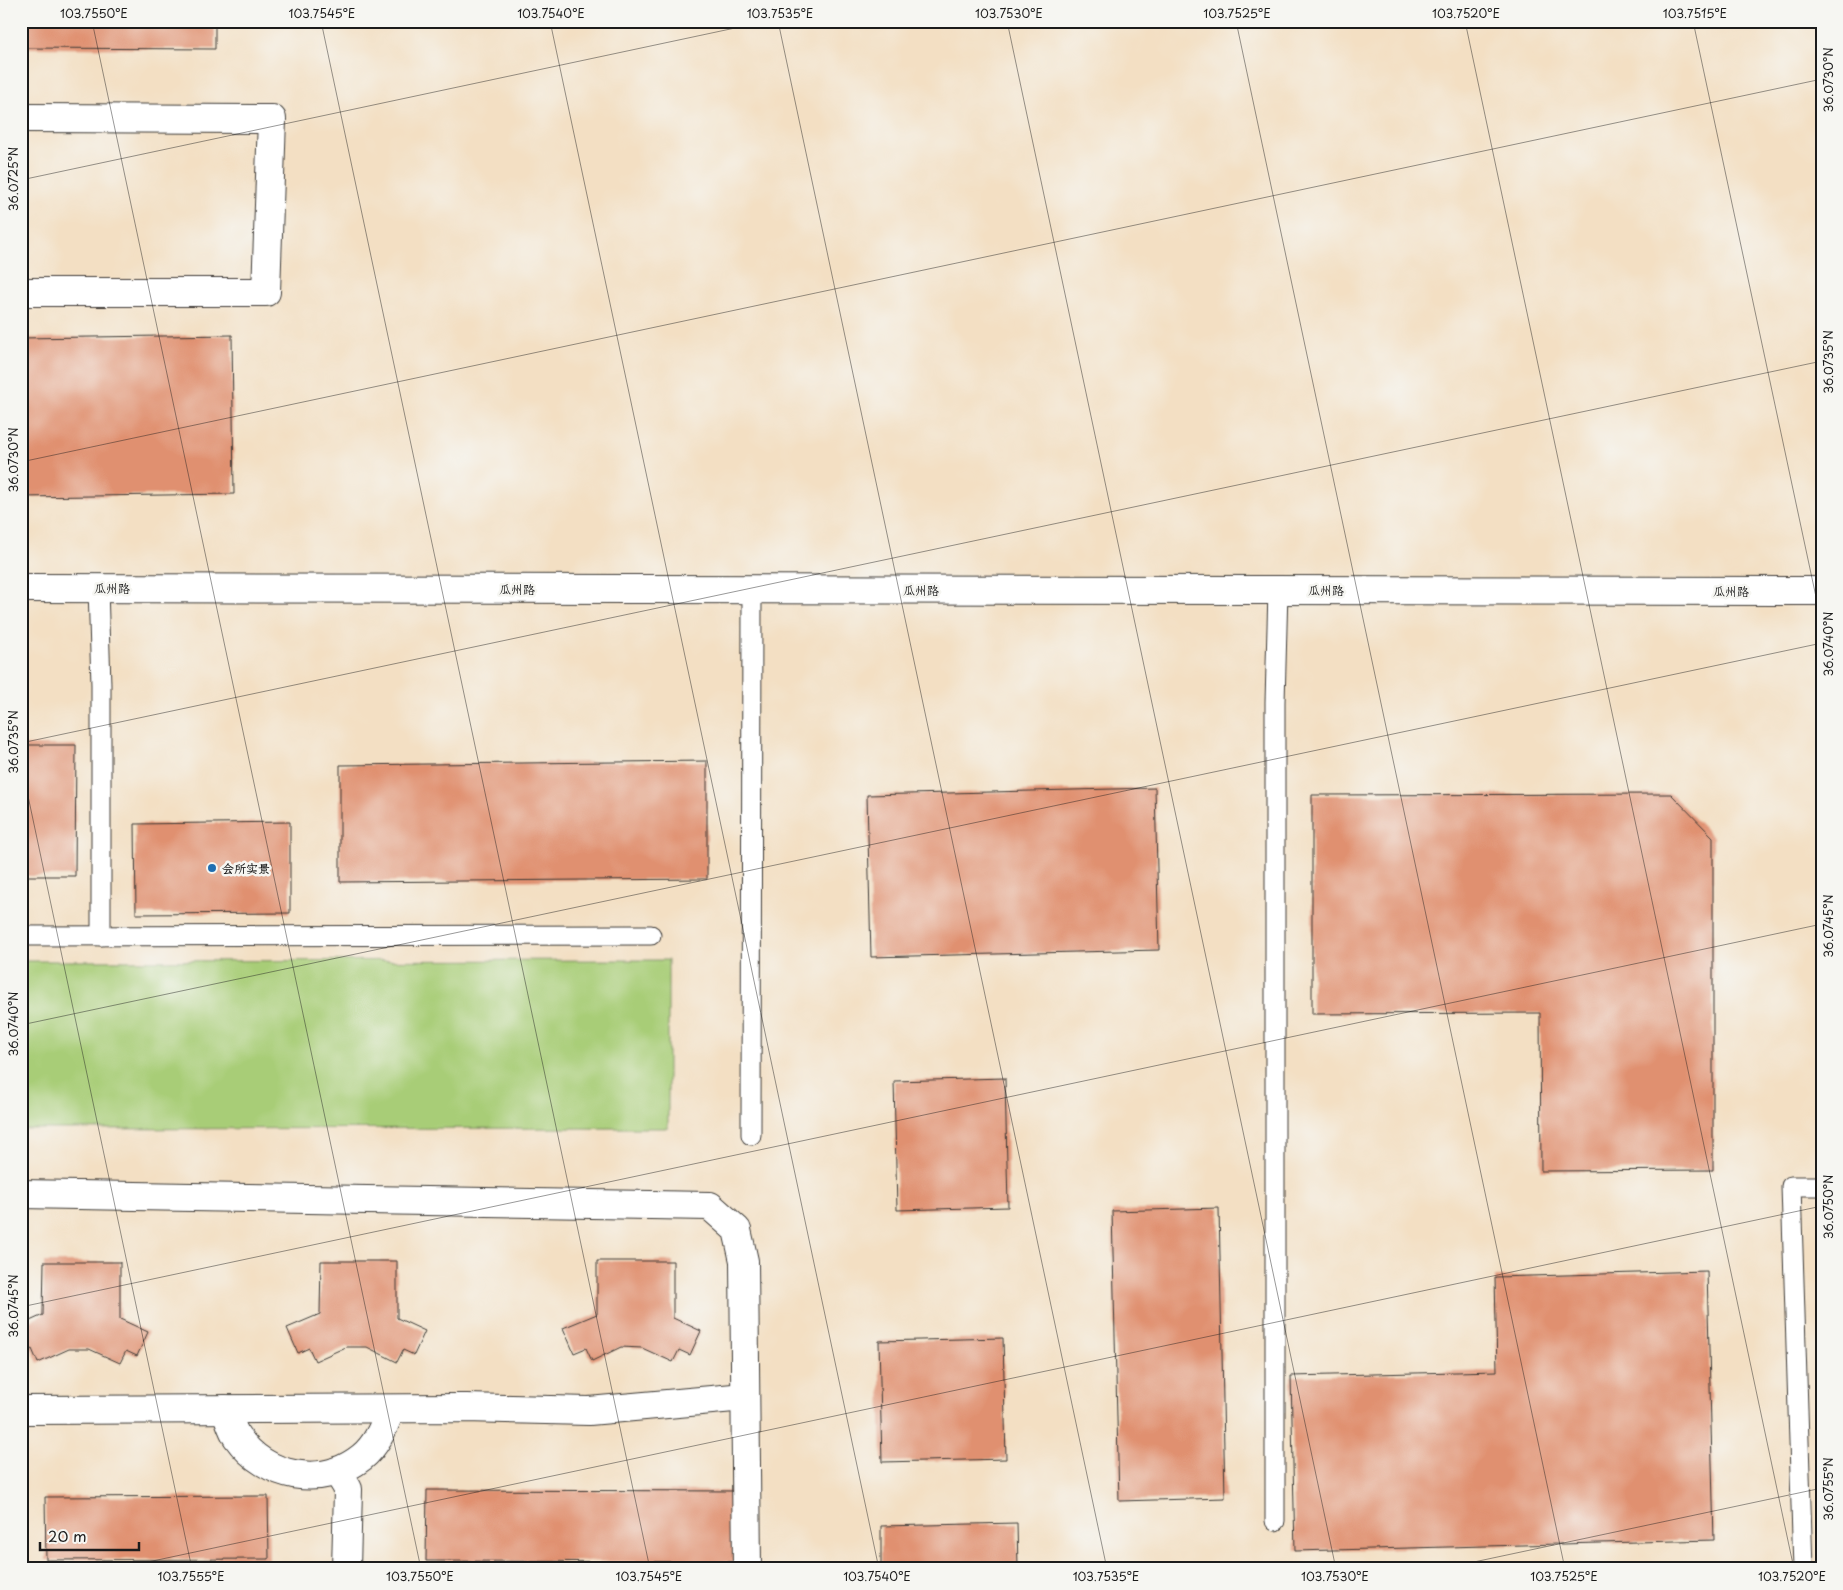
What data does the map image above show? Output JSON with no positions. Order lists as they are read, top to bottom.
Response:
{
  "streets": {
    "street": ["瓜州路"]
  },
  "places": ["会所实景"],
  "scale_bar": "20 m",
  "coordinates": [
    "103.7550°E",
    "103.7545°E",
    "103.7540°E",
    "103.7535°E",
    "103.7530°E",
    "103.7525°E",
    "103.7520°E",
    "103.7515°E",
    "36.0730°N",
    "36.0725°N",
    "36.0735°N",
    "36.0740°N",
    "36.0745°N",
    "36.0750°N",
    "36.0755°N",
    "103.7555°E"
  ]
}
